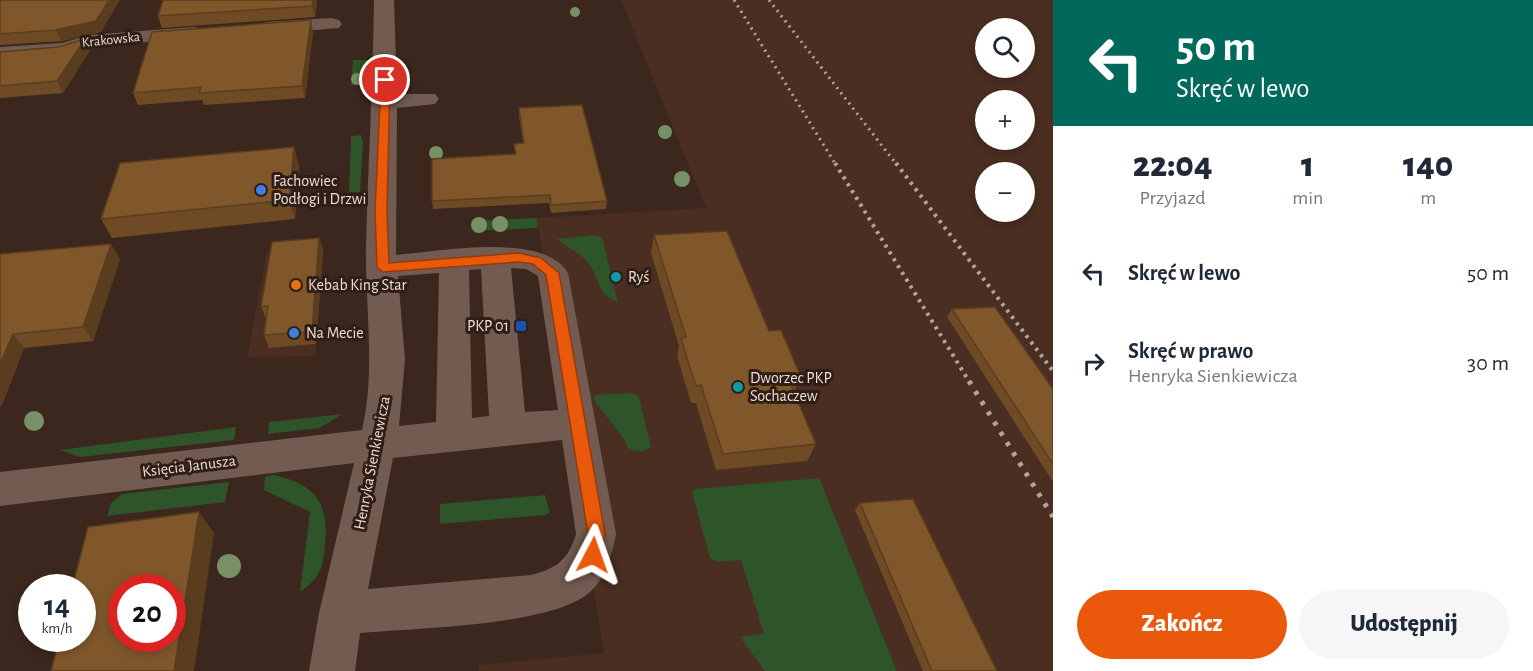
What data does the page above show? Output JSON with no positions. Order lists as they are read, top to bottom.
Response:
{
  "streets": {
    "street": ["Krakowska", "Henryka Sienkiewicza", "Księcia Janusza"]
  },
  "crossings": [
    ["Henryka Sienkiewicza", "Księcia Janusza"]
  ],
  "places": {
    "other": [
      "Fachowiec Podłogi i Drzwi",
      "Ryś",
      "Kebab King Star",
      "Na Mecie",
      "Dworzec PKP Sochaczew"
    ],
    "transit": ["PKP 01"]
  },
  "page": {
    "turn": ["50 m", "Skręć w lewo"],
    "map_buttons": ["+", "−"],
    "eta": [
      "22:04",
      "Przyjazd",
      "1",
      "min",
      "140",
      "m"
    ],
    "list": [
      {
        "name": "Skręć w lewo",
        "value": "50 m"
      },
      {
        "name": "Skręć w prawo",
        "note": "Henryka Sienkiewicza",
        "value": "30 m"
      }
    ],
    "speed": "14 km/h",
    "limit": "20",
    "buttons": ["Zakończ", "Udostępnij"]
  }
}
